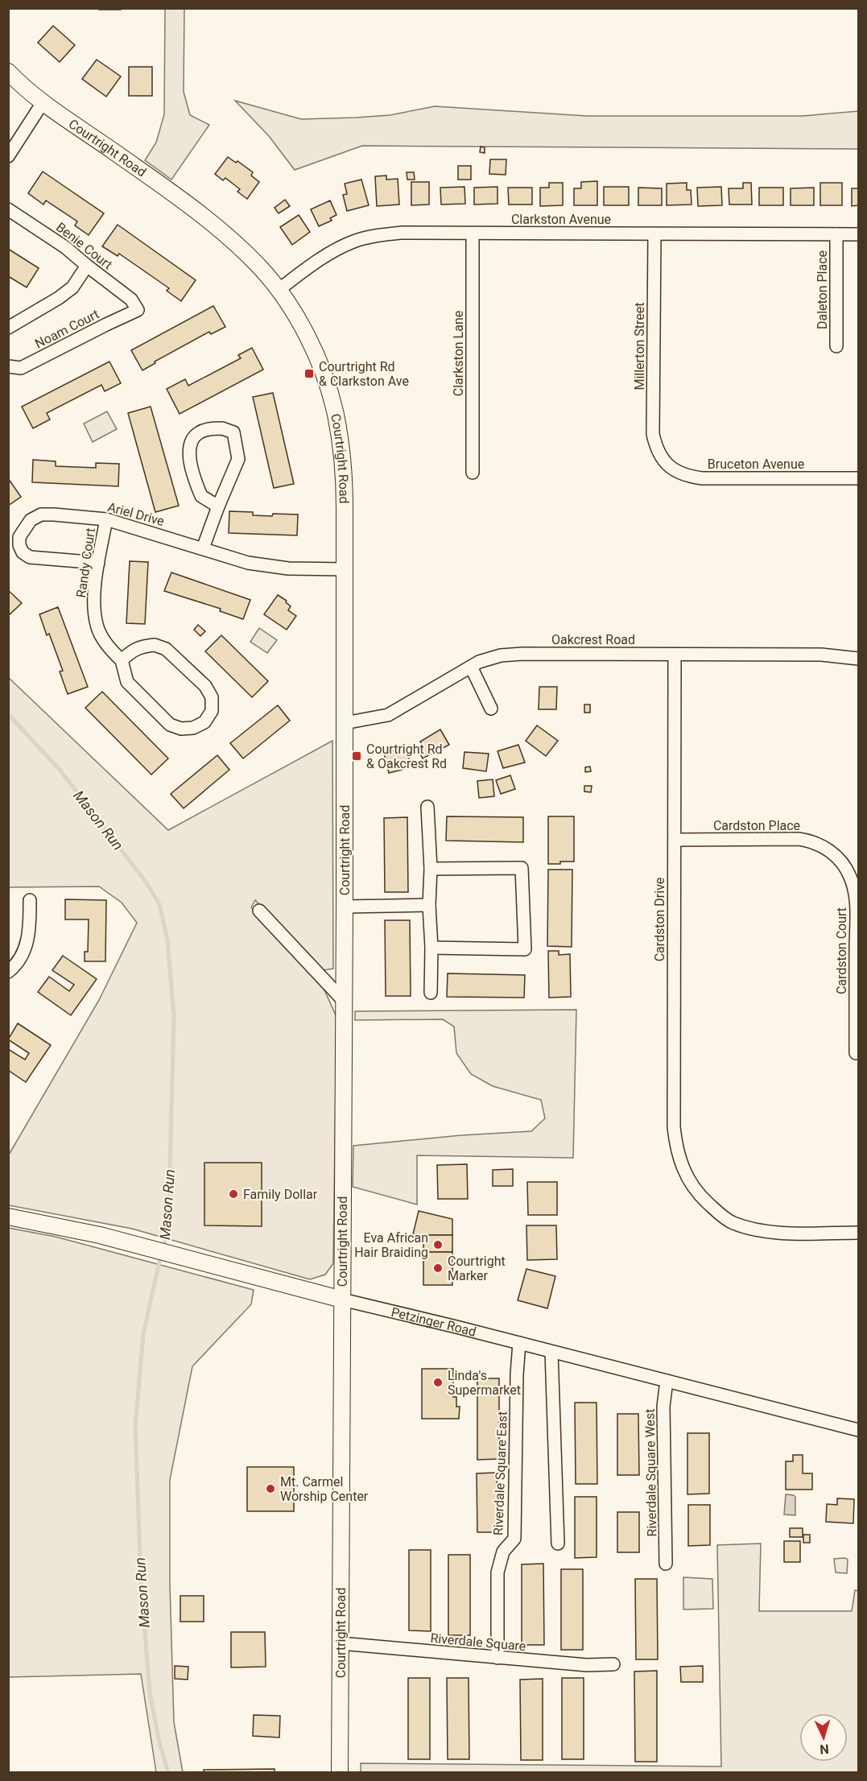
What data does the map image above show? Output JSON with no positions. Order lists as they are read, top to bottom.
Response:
{
  "streets": {
    "street": [
      "Courtright Road",
      "Clarkston Avenue",
      "Benie Court",
      "Daleton Place",
      "Noam Court",
      "Millerton Street",
      "Clarkston Lane",
      "Bruceton Avenue",
      "Ariel Drive",
      "Randy Court",
      "Oakcrest Road",
      "Cardston Place",
      "Cardston Drive",
      "Cardston Court",
      "Petzinger Road",
      "Riverdale Square West",
      "Riverdale Square East",
      "Riverdale Square"
    ]
  },
  "crossings": [
    ["Courtright Road", "Clarkston Avenue"],
    ["Courtright Road", "Ariel Drive"],
    ["Courtright Road", "Oakcrest Road"],
    ["Courtright Road", "Petzinger Road"],
    ["Courtright Road", "Riverdale Square"],
    ["Clarkston Avenue", "Daleton Place"],
    ["Clarkston Avenue", "Millerton Street"],
    ["Clarkston Avenue", "Clarkston Lane"],
    ["Benie Court", "Noam Court"],
    ["Millerton Street", "Bruceton Avenue"],
    ["Ariel Drive", "Randy Court"],
    ["Oakcrest Road", "Cardston Drive"],
    ["Cardston Place", "Cardston Drive"],
    ["Cardston Place", "Cardston Court"],
    ["Petzinger Road", "Riverdale Square West"],
    ["Petzinger Road", "Riverdale Square East"],
    ["Riverdale Square East", "Riverdale Square"]
  ],
  "water": ["Mason Run"],
  "places": {
    "transit": ["Courtright Rd & Clarkston Ave", "Courtright Rd & Oakcrest Rd"],
    "other": [
      "Family Dollar",
      "Eva African Hair Braiding",
      "Courtright Marker",
      "Linda's Supermarket",
      "Mt. Carmel Worship Center"
    ]
  },
  "north": "bottom"
}
